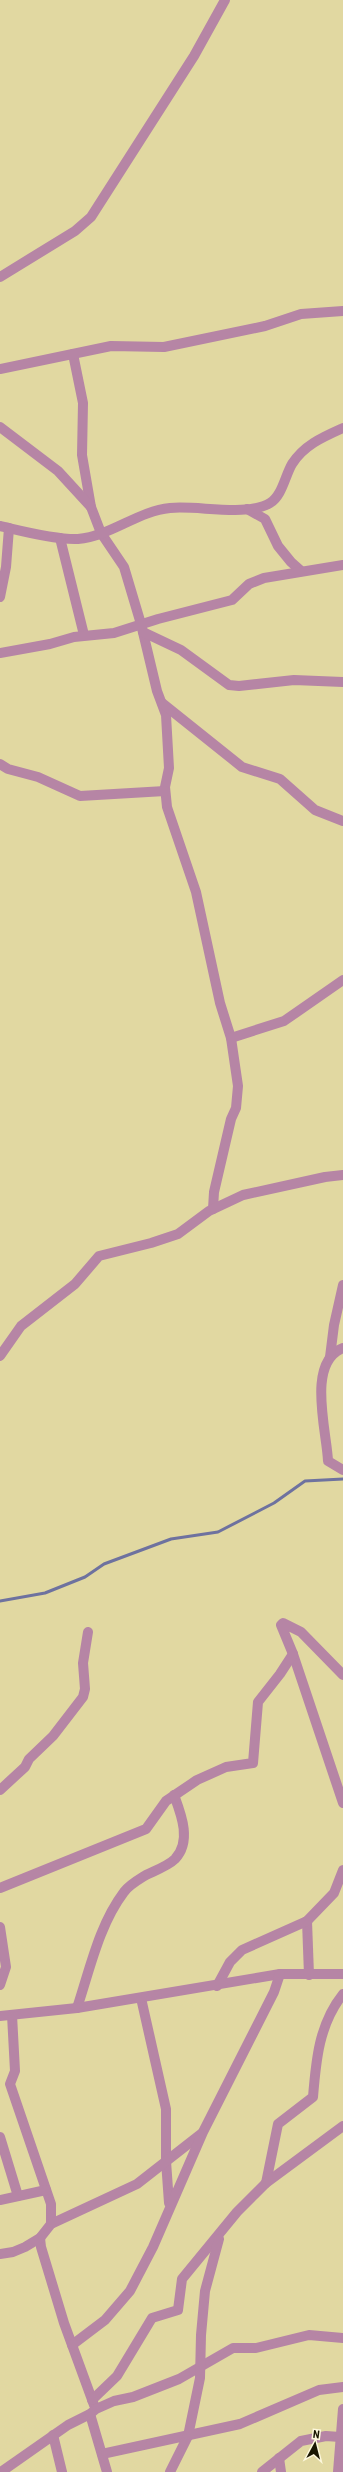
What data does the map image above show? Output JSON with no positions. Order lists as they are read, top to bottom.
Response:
{
  "north": "top"
}
